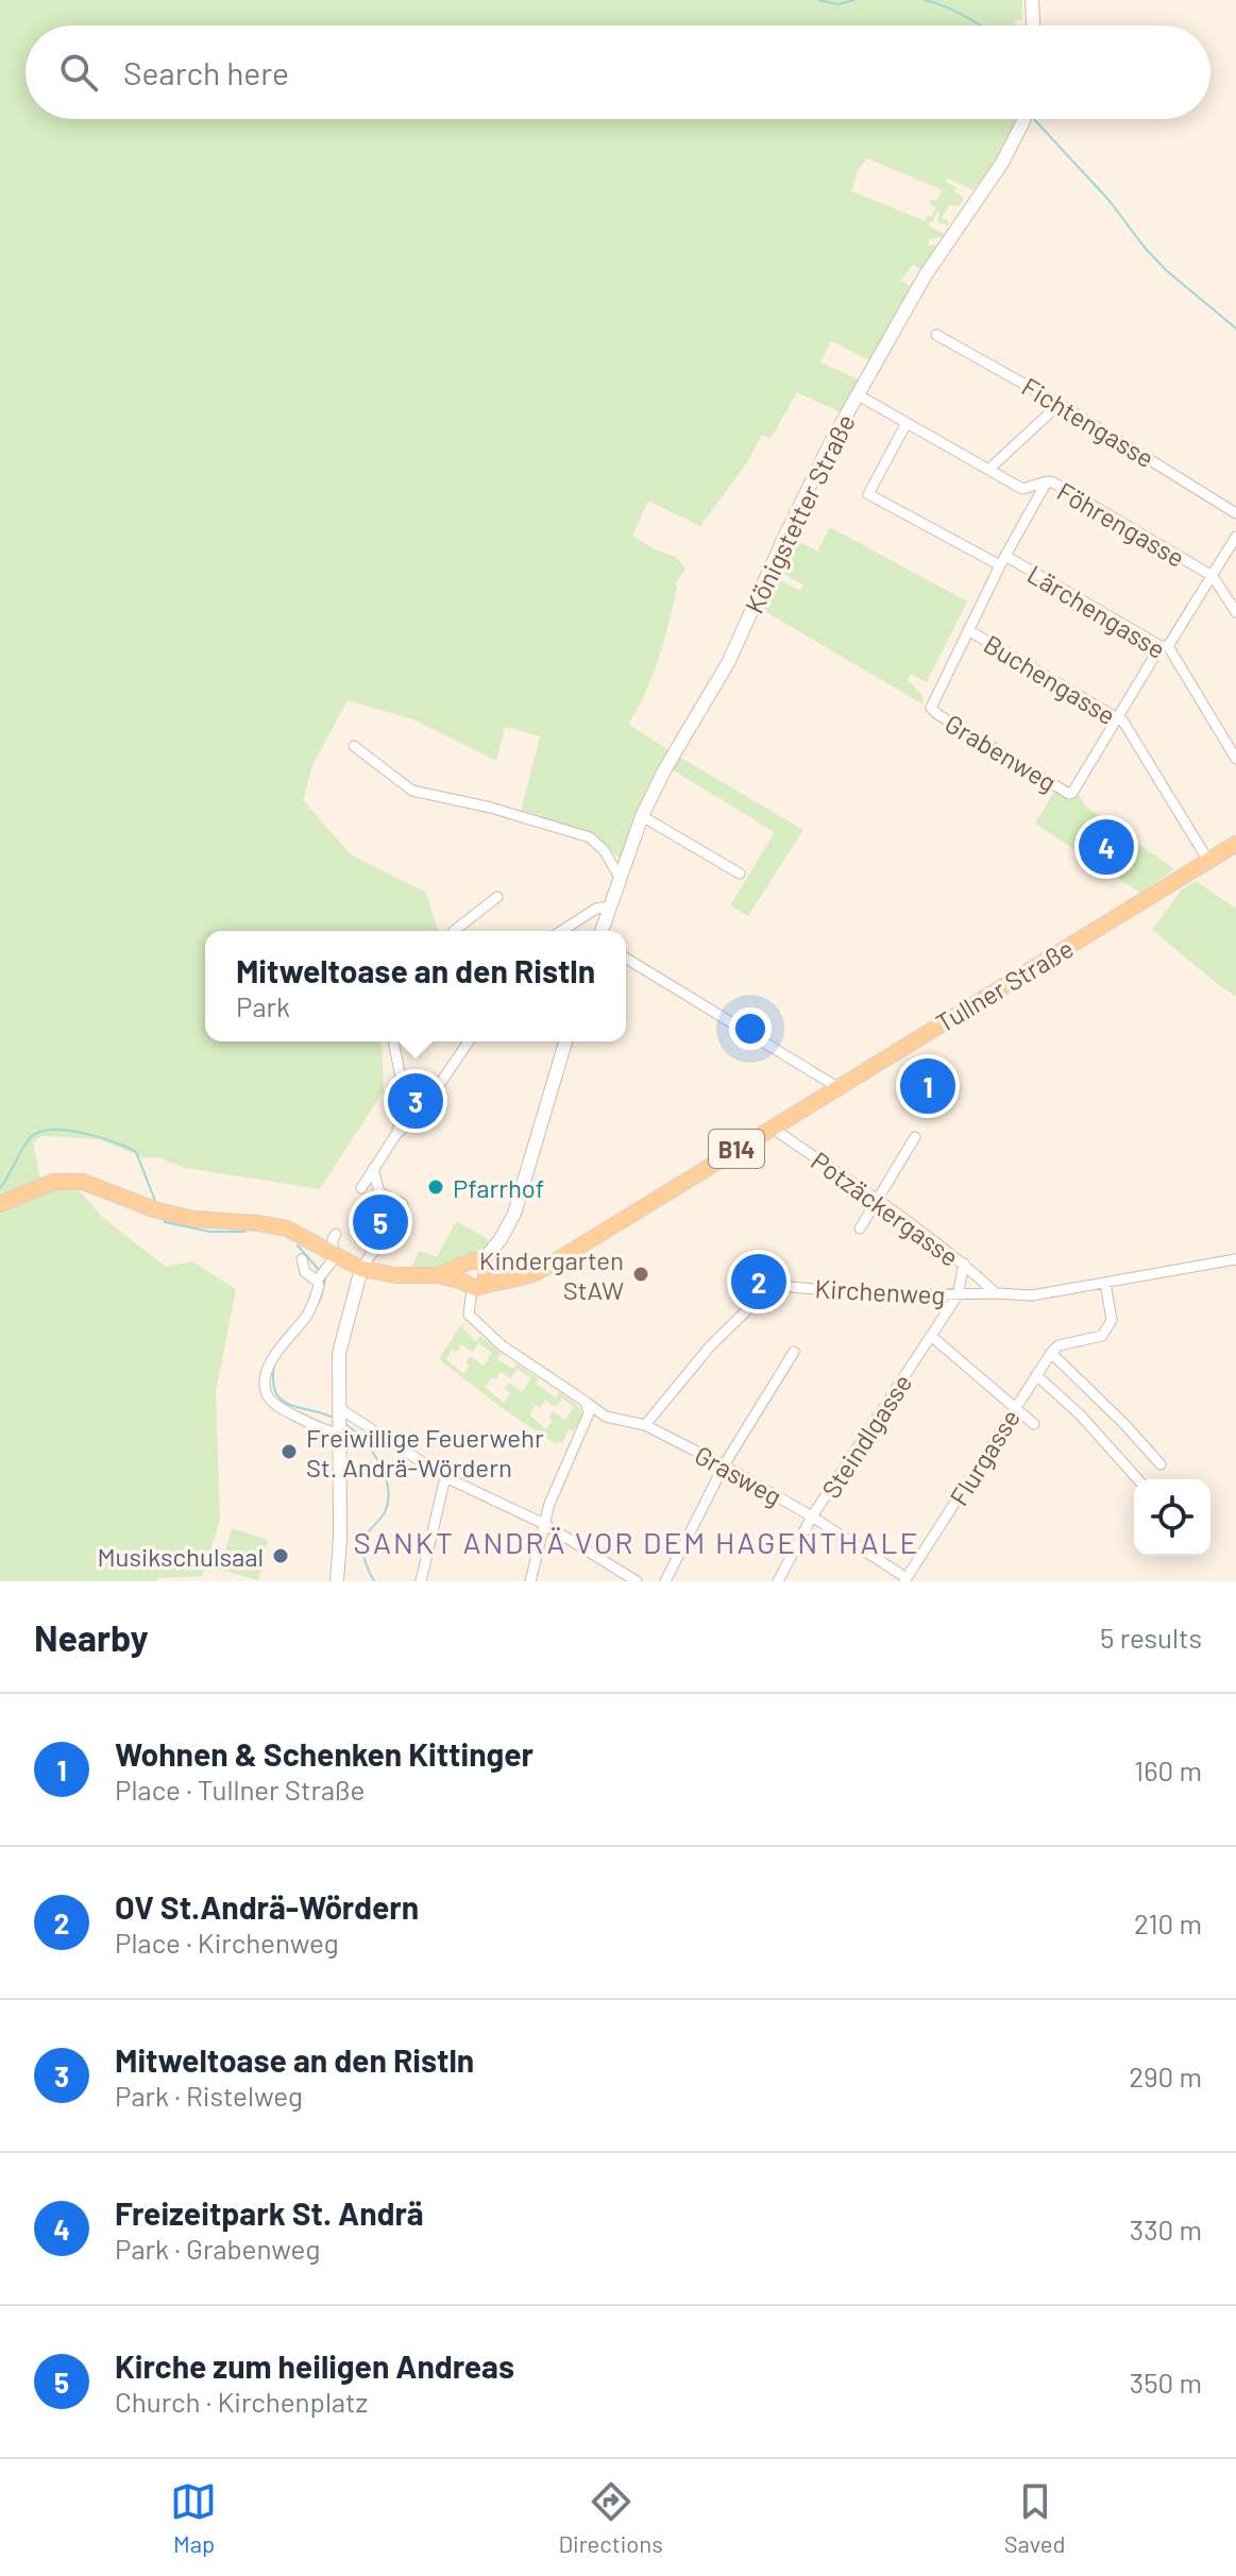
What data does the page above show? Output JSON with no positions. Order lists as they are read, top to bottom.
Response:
{
  "streets": {
    "main road": ["Königstetter Straße", "Tullner Straße", "B14"],
    "street": [
      "Fichtengasse",
      "Föhrengasse",
      "Lärchengasse",
      "Buchengasse",
      "Grabenweg",
      "Potzäckergasse",
      "Kirchenweg",
      "Steindlgasse",
      "Flurgasse",
      "Grasweg"
    ]
  },
  "crossings": [
    ["Königstetter Straße", "Föhrengasse"],
    ["Föhrengasse", "Lärchengasse"],
    ["Buchengasse", "Grabenweg"],
    ["Buchengasse", "Tullner Straße"],
    ["Tullner Straße", "B14"],
    ["Tullner Straße", "Potzäckergasse"],
    ["Tullner Straße", "Grasweg"],
    ["B14", "Grasweg"],
    ["Potzäckergasse", "Kirchenweg"],
    ["Kirchenweg", "Steindlgasse"],
    ["Kirchenweg", "Grasweg"],
    ["Steindlgasse", "Grasweg"],
    ["Flurgasse", "Grasweg"]
  ],
  "districts": ["SANKT ANDRÄ VOR DEM HAGENTHALE"],
  "places": [
    "Pfarrhof",
    "Kindergarten StAW",
    "Freiwillige Feuerwehr St. Andrä-Wördern",
    "Musikschulsaal"
  ],
  "page": {
    "search": "Search here",
    "pins": [
      "4",
      "1",
      "3",
      "5",
      "2"
    ],
    "popup": ["Mitweltoase an den Ristln", "Park"],
    "heading": ["Nearby", "5 results"],
    "list": [
      {
        "mark": "1",
        "name": "Wohnen & Schenken Kittinger",
        "note": "Place · Tullner Straße",
        "value": "160 m"
      },
      {
        "mark": "2",
        "name": "OV St.Andrä-Wördern",
        "note": "Place · Kirchenweg",
        "value": "210 m"
      },
      {
        "mark": "3",
        "name": "Mitweltoase an den Ristln",
        "note": "Park · Ristelweg",
        "value": "290 m"
      },
      {
        "mark": "4",
        "name": "Freizeitpark St. Andrä",
        "note": "Park · Grabenweg",
        "value": "330 m"
      },
      {
        "mark": "5",
        "name": "Kirche zum heiligen Andreas",
        "note": "Church · Kirchenplatz",
        "value": "350 m"
      }
    ],
    "nav": ["Map", "Directions", "Saved"]
  }
}
